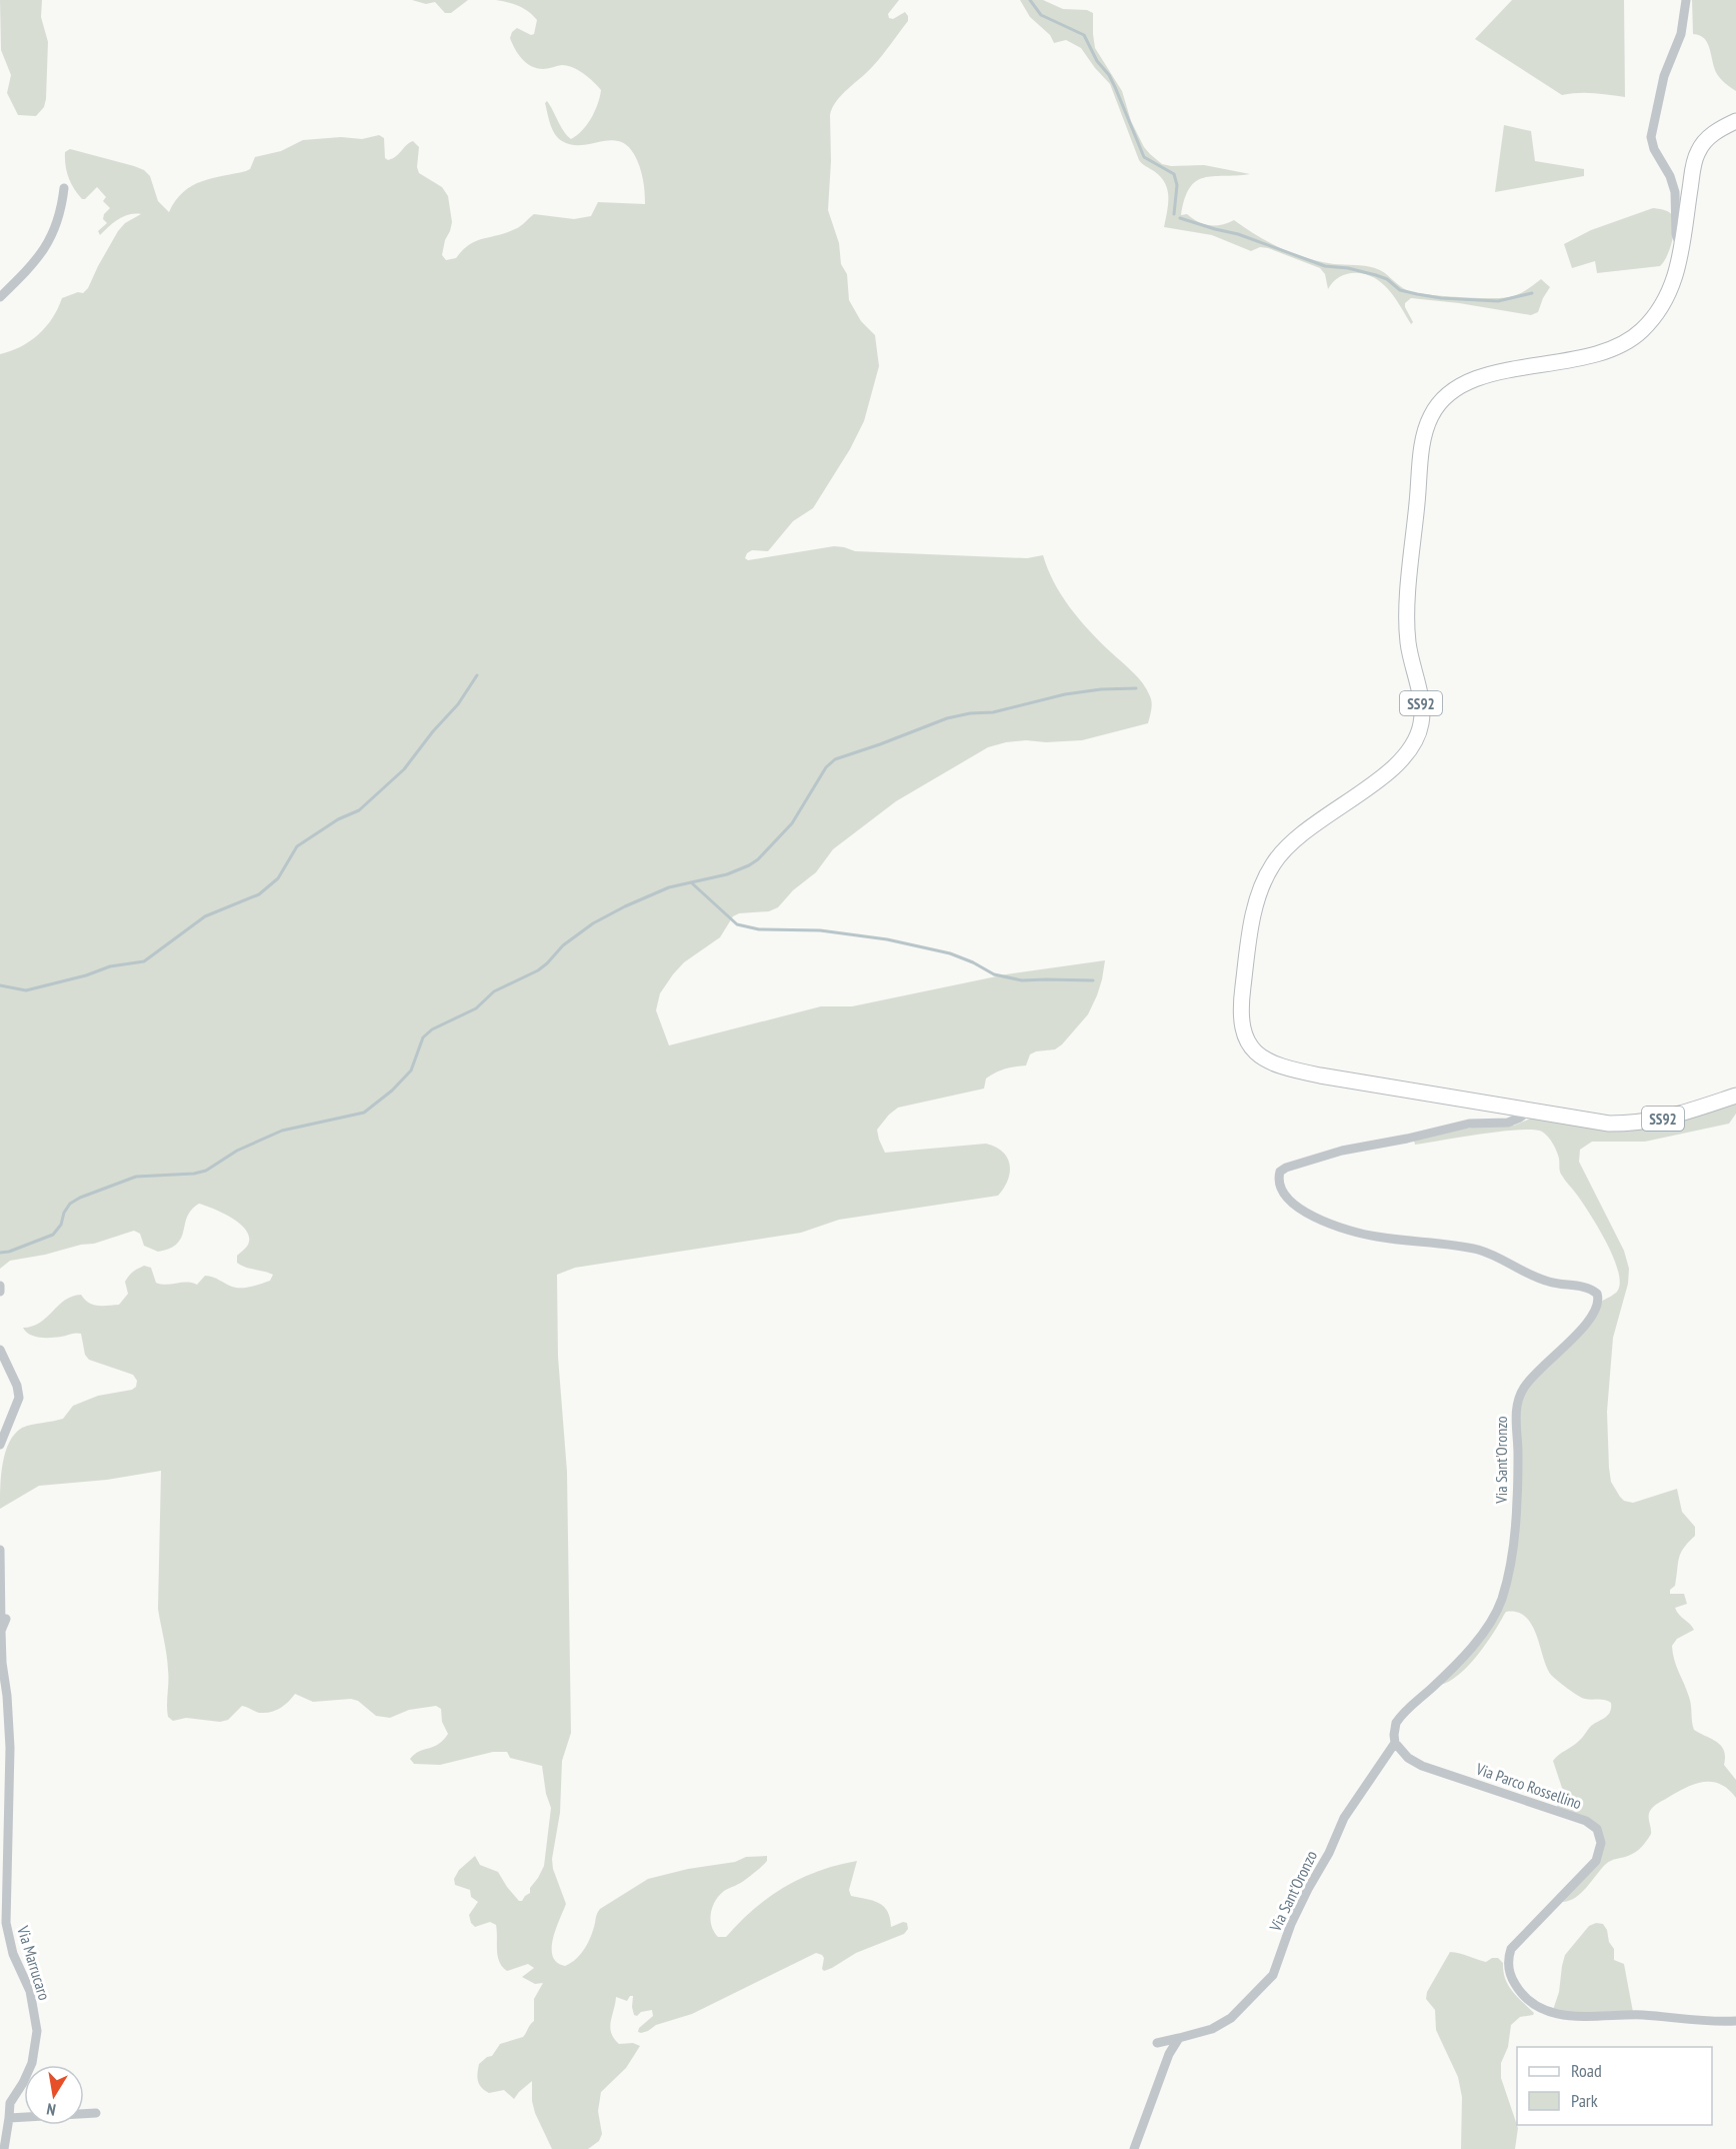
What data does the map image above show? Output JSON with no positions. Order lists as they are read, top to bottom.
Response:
{
  "streets": {
    "main road": ["SS92"],
    "street": ["Via Sant'Oronzo", "Via Parco Rossellino", "Via Marrucaro"]
  },
  "crossings": [
    ["SS92", "Via Sant'Oronzo"],
    ["Via Sant'Oronzo", "Via Parco Rossellino"]
  ],
  "legend": ["Road", "Park"],
  "north": "bottom"
}
